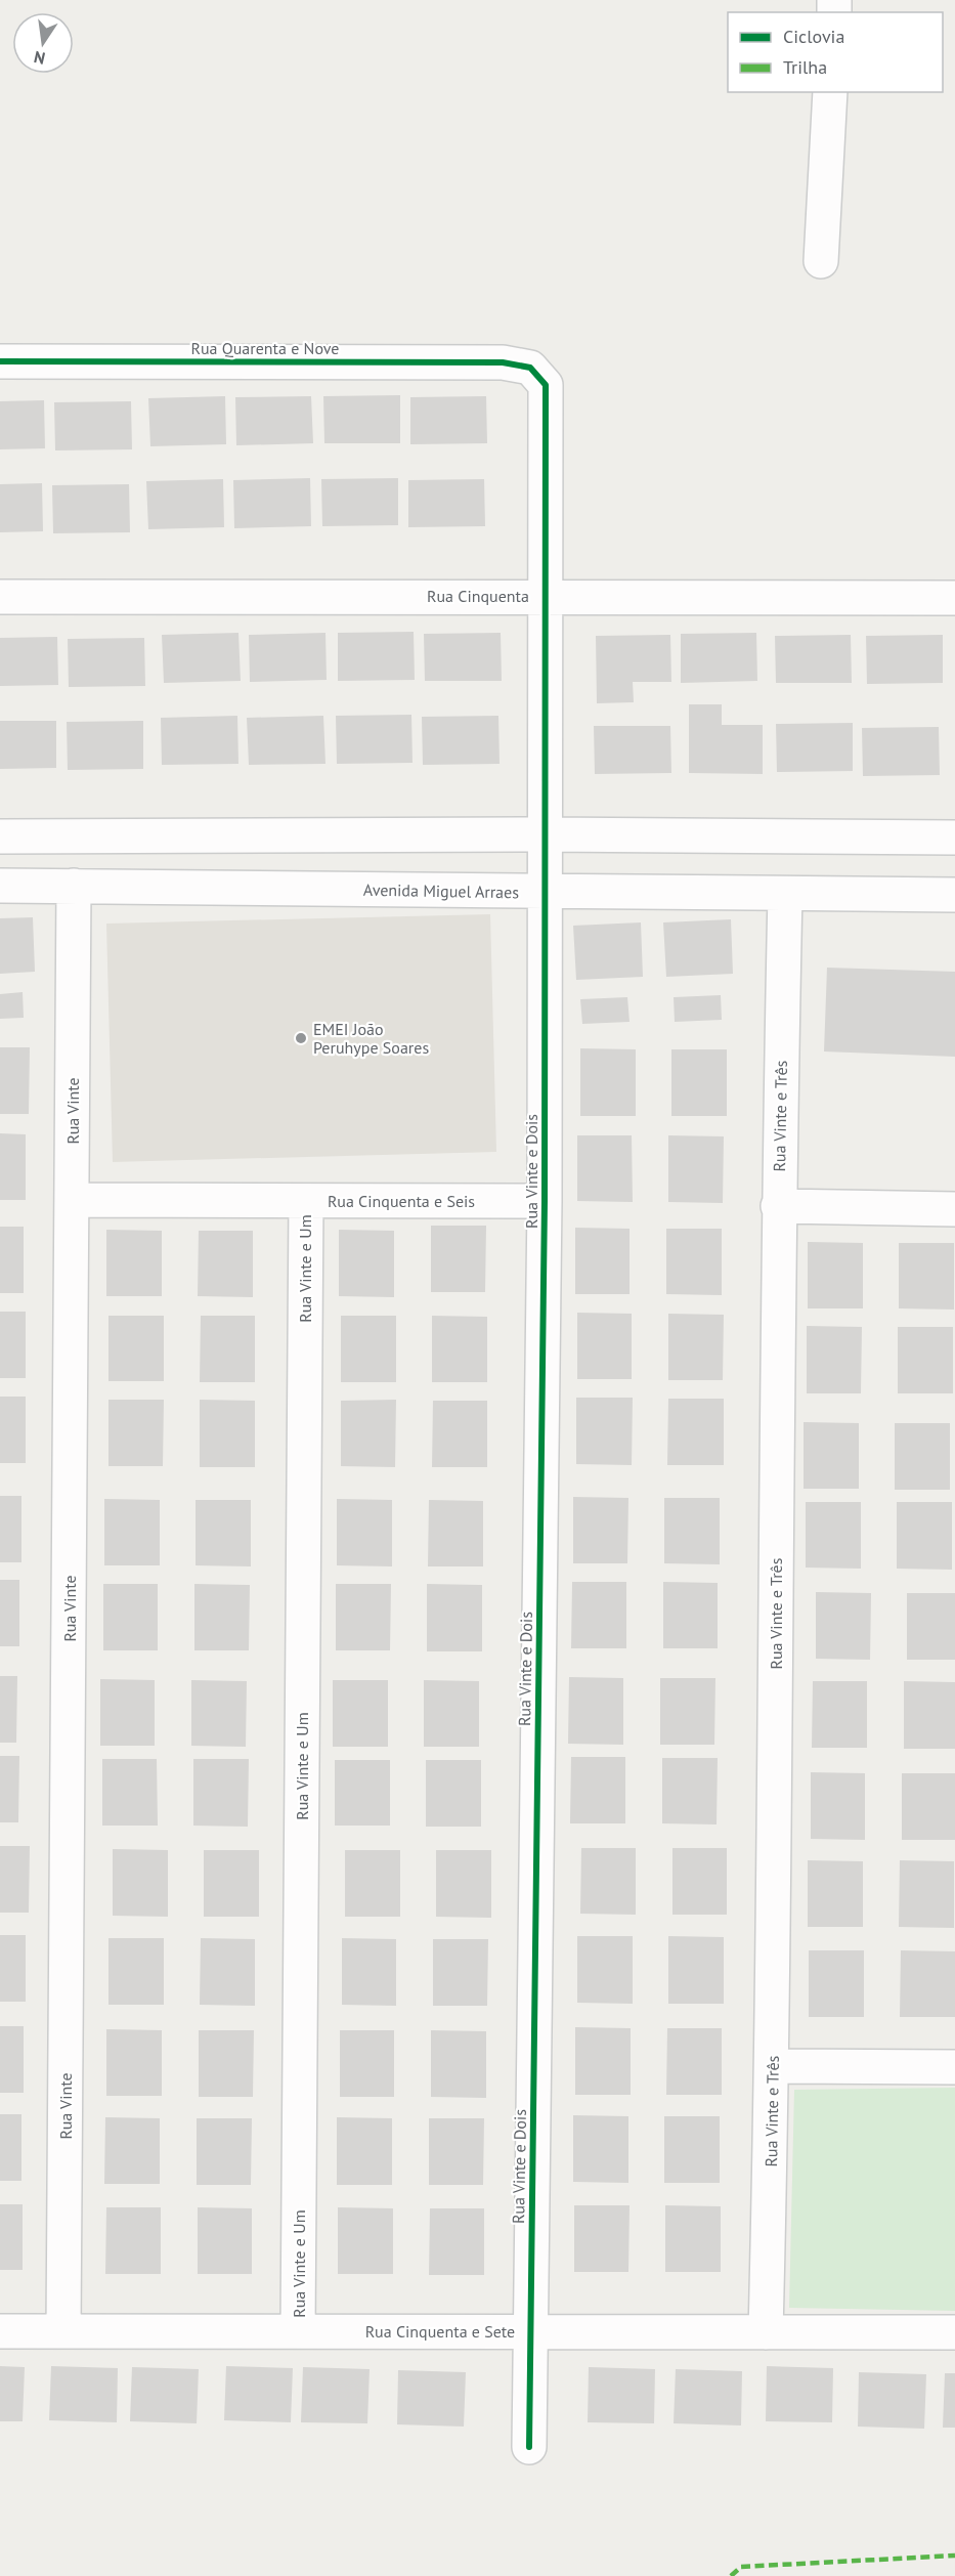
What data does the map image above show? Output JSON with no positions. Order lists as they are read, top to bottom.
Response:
{
  "streets": {
    "street": [
      "Rua Quarenta e Nove",
      "Rua Cinquenta",
      "Avenida Miguel Arraes",
      "Rua Vinte",
      "Rua Vinte e Três",
      "Rua Vinte e Dois",
      "Rua Cinquenta e Seis",
      "Rua Vinte e Um",
      "Rua Cinquenta e Sete"
    ]
  },
  "crossings": [
    ["Rua Quarenta e Nove", "Rua Vinte e Dois"],
    ["Rua Cinquenta", "Rua Vinte e Dois"],
    ["Avenida Miguel Arraes", "Rua Vinte"],
    ["Avenida Miguel Arraes", "Rua Vinte e Três"],
    ["Avenida Miguel Arraes", "Rua Vinte e Dois"],
    ["Rua Vinte", "Rua Cinquenta e Seis"],
    ["Rua Vinte", "Rua Cinquenta e Sete"],
    ["Rua Vinte e Três", "Rua Cinquenta e Sete"],
    ["Rua Vinte e Dois", "Rua Cinquenta e Seis"],
    ["Rua Vinte e Dois", "Rua Cinquenta e Sete"],
    ["Rua Cinquenta e Seis", "Rua Vinte e Um"],
    ["Rua Vinte e Um", "Rua Cinquenta e Sete"]
  ],
  "places": ["EMEI João Peruhype Soares"],
  "legend": ["Ciclovia", "Trilha"],
  "north": "bottom"
}
